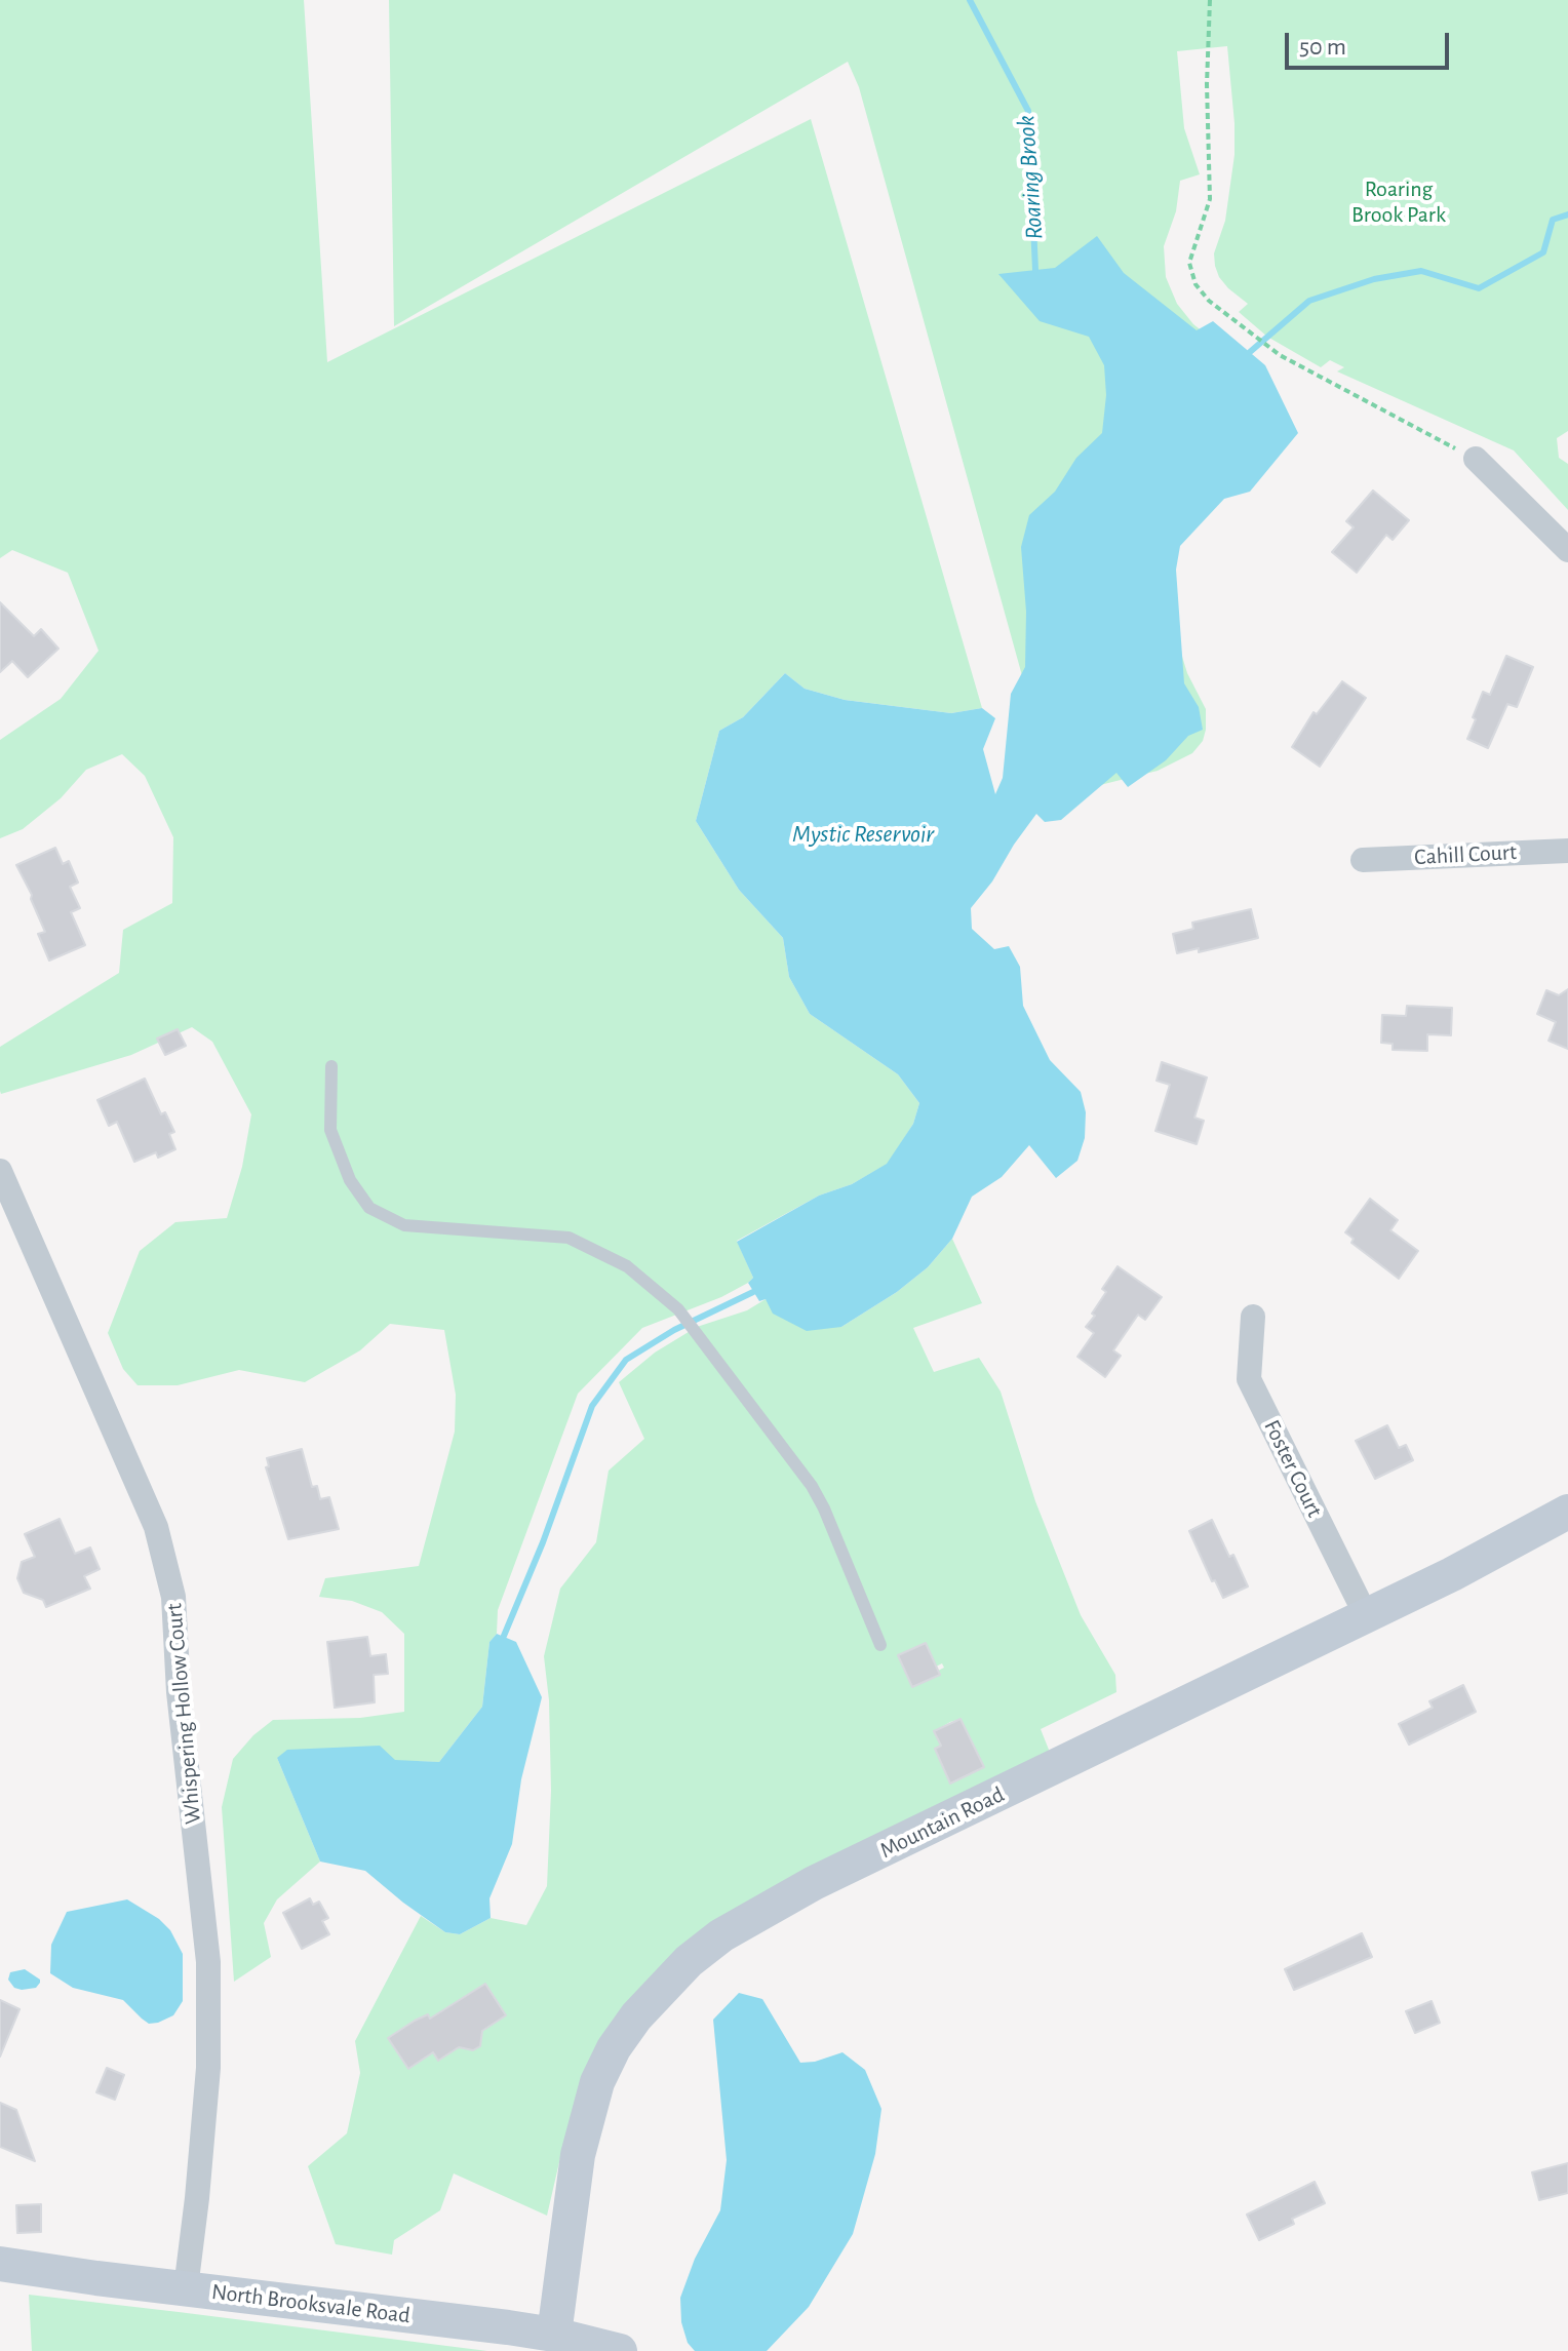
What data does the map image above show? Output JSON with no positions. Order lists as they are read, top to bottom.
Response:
{
  "streets": {
    "main road": ["Mountain Road", "North Brooksvale Road"],
    "street": ["Cahill Court", "Foster Court", "Whispering Hollow Court"]
  },
  "crossings": [
    ["Foster Court", "Mountain Road"],
    ["Whispering Hollow Court", "North Brooksvale Road"],
    ["Mountain Road", "North Brooksvale Road"]
  ],
  "water": ["Roaring Brook", "Mystic Reservoir"],
  "parks": ["Roaring Brook Park"],
  "scale_bar": "50 m"
}
